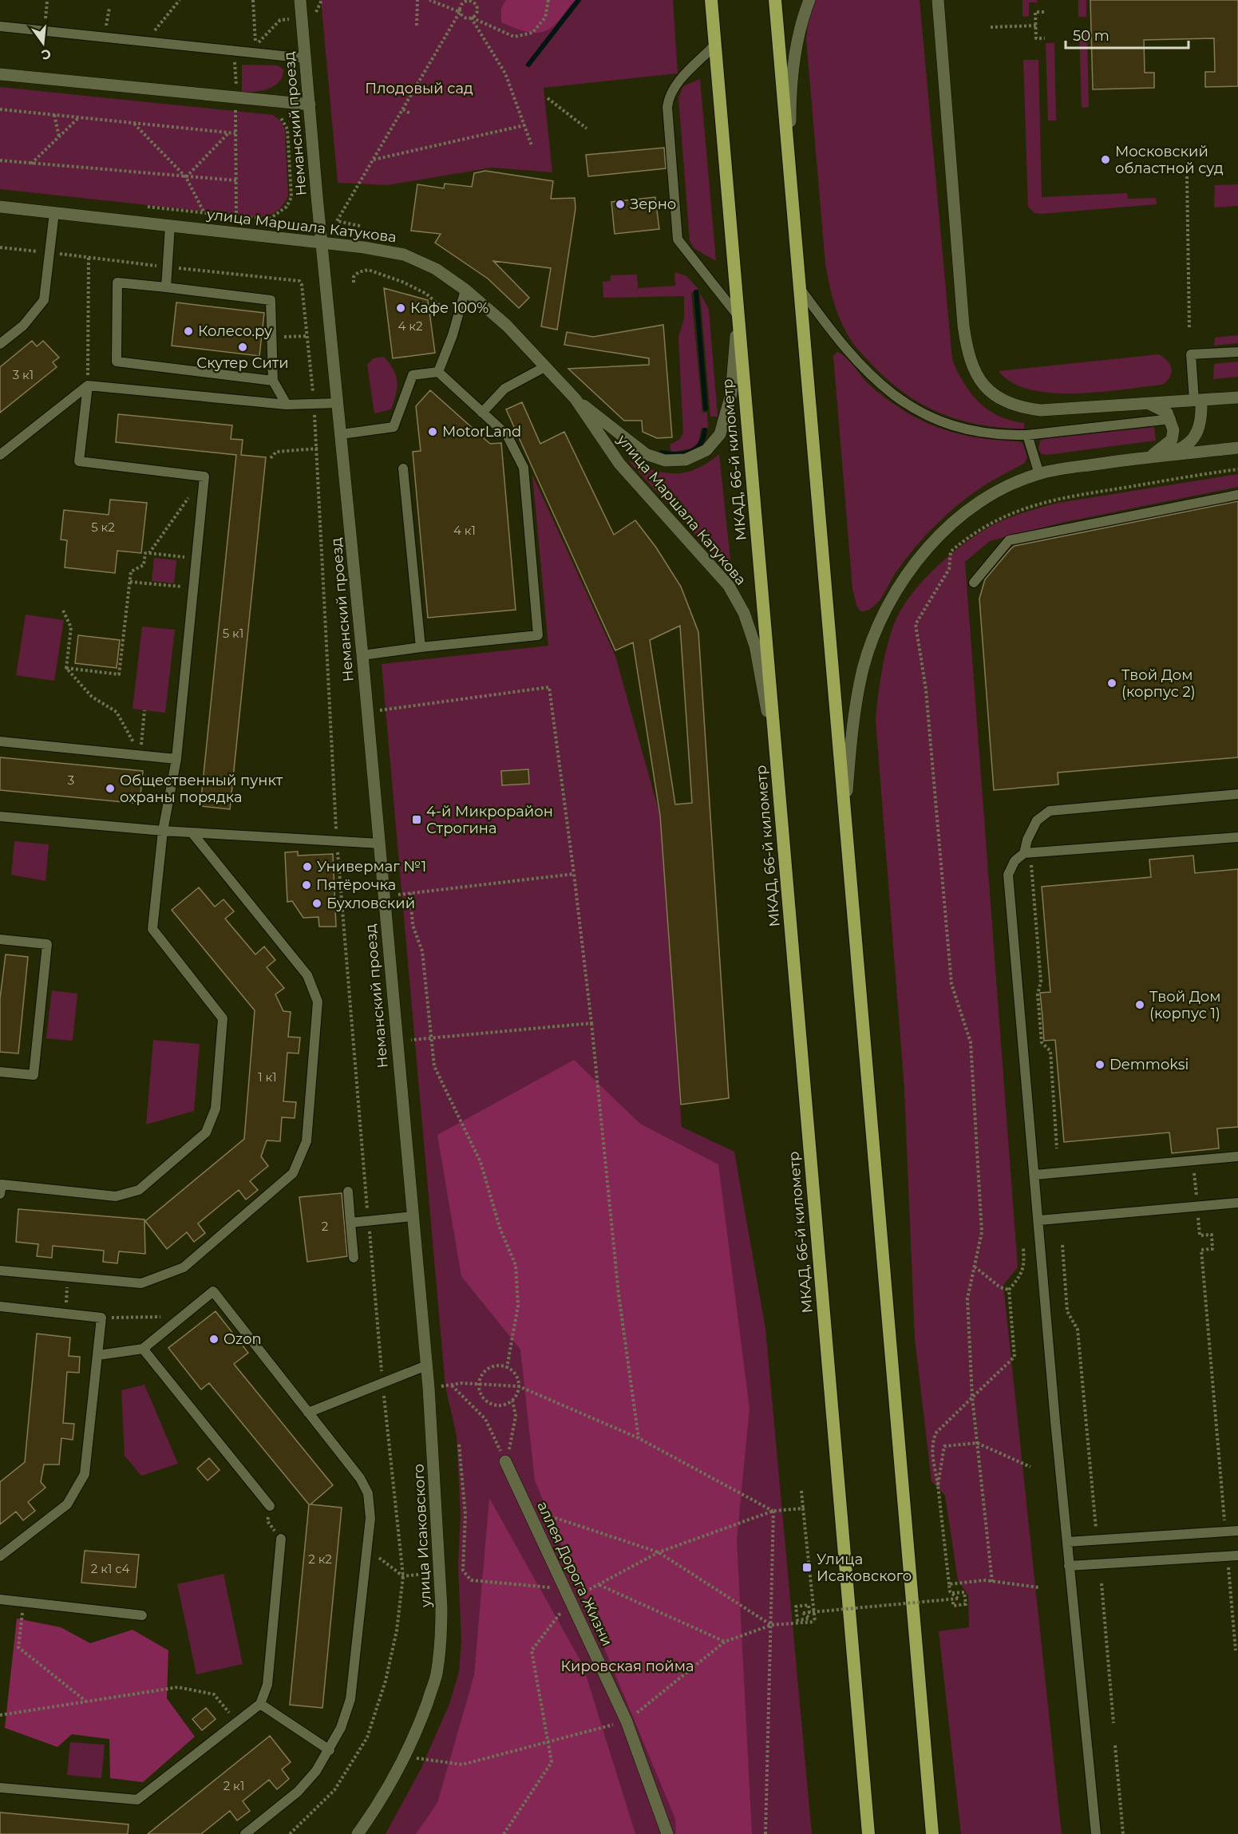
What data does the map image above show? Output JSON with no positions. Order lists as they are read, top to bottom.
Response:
{
  "streets": {
    "highway": ["МКАД, 66-й километр"],
    "street": [
      "Неманский проезд",
      "улица Маршала Катукова",
      "улица Исаковского",
      "аллея Дорога Жизни"
    ]
  },
  "crossings": [
    ["Неманский проезд", "улица Маршала Катукова"],
    ["Неманский проезд", "улица Исаковского"],
    ["улица Маршала Катукова", "МКАД, 66-й километр"]
  ],
  "parks": ["Плодовый сад", "Кировская пойма"],
  "places": {
    "other": [
      "Московский областной суд",
      "Зерно",
      "Кафе 100%",
      "Колесо.ру",
      "Скутер Сити",
      "MotorLand",
      "Твой Дом (корпус 2)",
      "Общественный пункт охраны порядка",
      "Универмаг №1",
      "Пятёрочка",
      "Бухловский",
      "Твой Дом (корпус 1)",
      "Demmoksi",
      "Ozon"
    ],
    "transit": ["4-й Микрорайон Строгина", "Улица Исаковского"]
  },
  "house_numbers": [
    "4 к2",
    "3 к1",
    "5 к2",
    "4 к1",
    "5 к1",
    "3",
    "1 к1",
    "2",
    "2 к2",
    "2 к1 с4",
    "2 к1"
  ],
  "scale_bar": "50 m",
  "north": "bottom"
}
